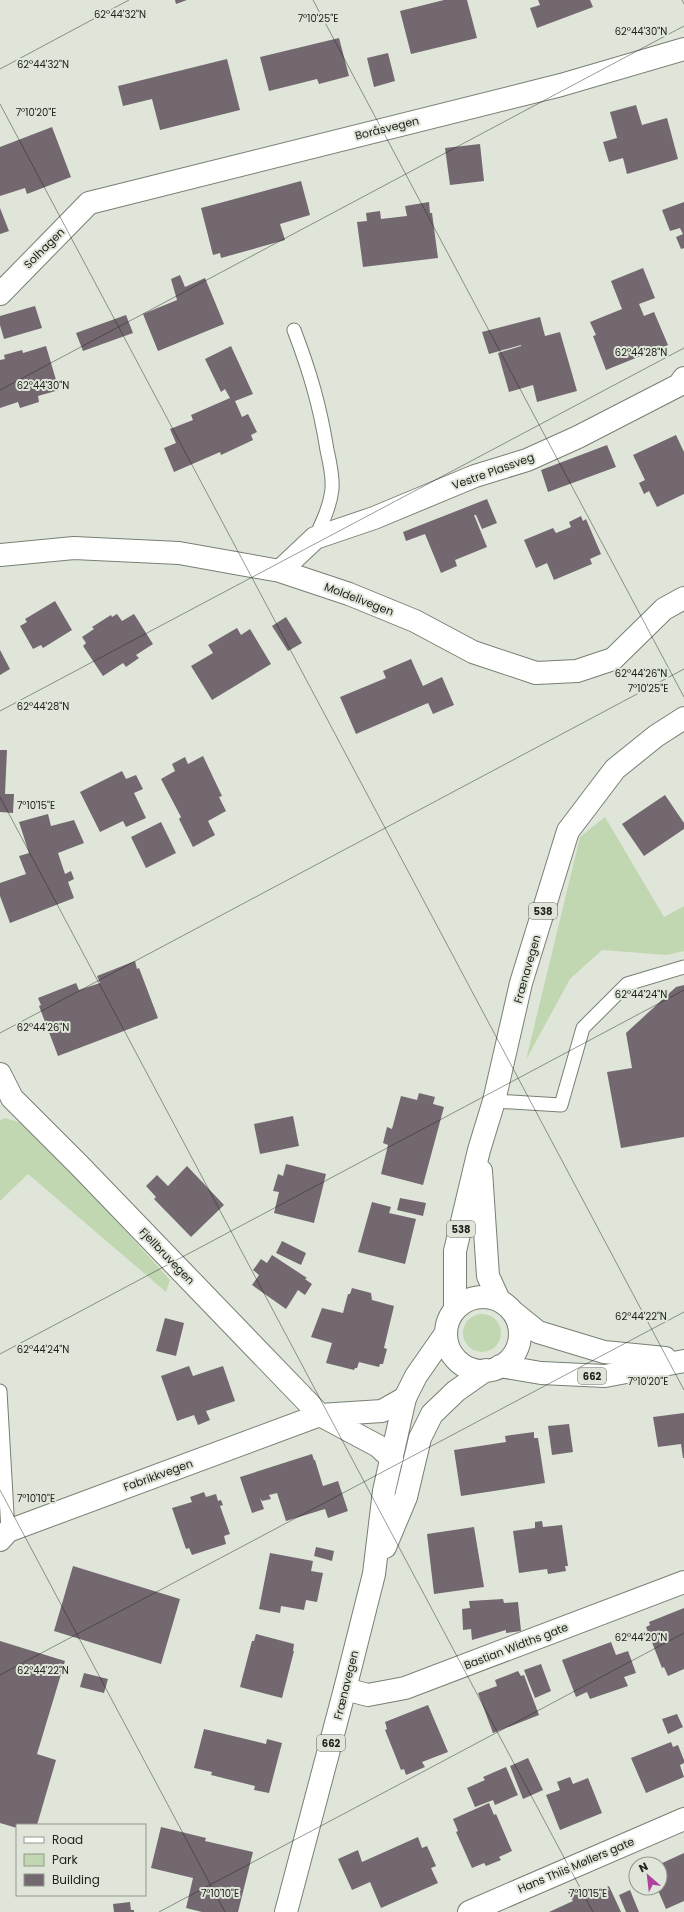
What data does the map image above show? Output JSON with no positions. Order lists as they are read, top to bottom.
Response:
{
  "streets": {
    "street": [
      "Boråsvegen",
      "Solhagen",
      "Vestre Plassveg",
      "Moldelivegen",
      "538",
      "Frænavegen",
      "Fjellbruvegen",
      "662",
      "Fabrikkvegen",
      "Bastian Widths gate",
      "Hans Thiis Møllers gate"
    ]
  },
  "crossings": [
    ["Boråsvegen", "Solhagen"],
    ["Vestre Plassveg", "Moldelivegen"],
    ["Frænavegen", "662"],
    ["Frænavegen", "Fabrikkvegen"],
    ["Frænavegen", "Bastian Widths gate"],
    ["Fjellbruvegen", "Fabrikkvegen"]
  ],
  "legend": ["Road", "Park", "Building"],
  "north": "top left",
  "coordinates": [
    "62°44'32\"N",
    "7°10'25\"E",
    "62°44'30\"N",
    "7°10'20\"E",
    "62°44'28\"N",
    "62°44'26\"N",
    "7°10'15\"E",
    "62°44'24\"N",
    "62°44'22\"N",
    "7°10'10\"E",
    "62°44'20\"N"
  ]
}
